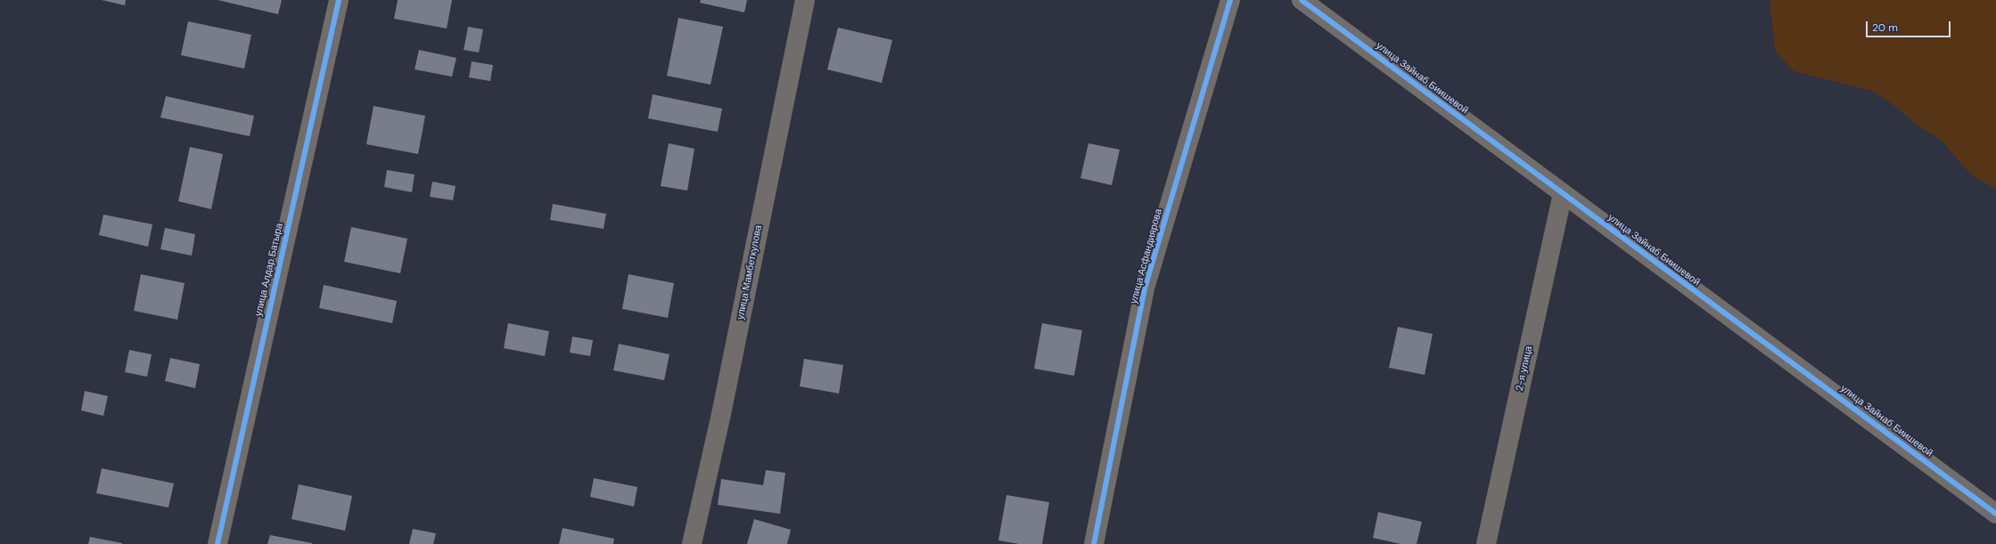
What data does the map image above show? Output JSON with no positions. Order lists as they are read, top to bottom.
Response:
{
  "streets": {
    "street": [
      "улица Зайнаб Биишевой",
      "улица Асфандиярова",
      "улица Алдар Батыра",
      "улица Мамбеткулова",
      "2-я улица"
    ]
  },
  "crossings": [
    ["улица Зайнаб Биишевой", "2-я улица"]
  ],
  "scale_bar": "20 m"
}
